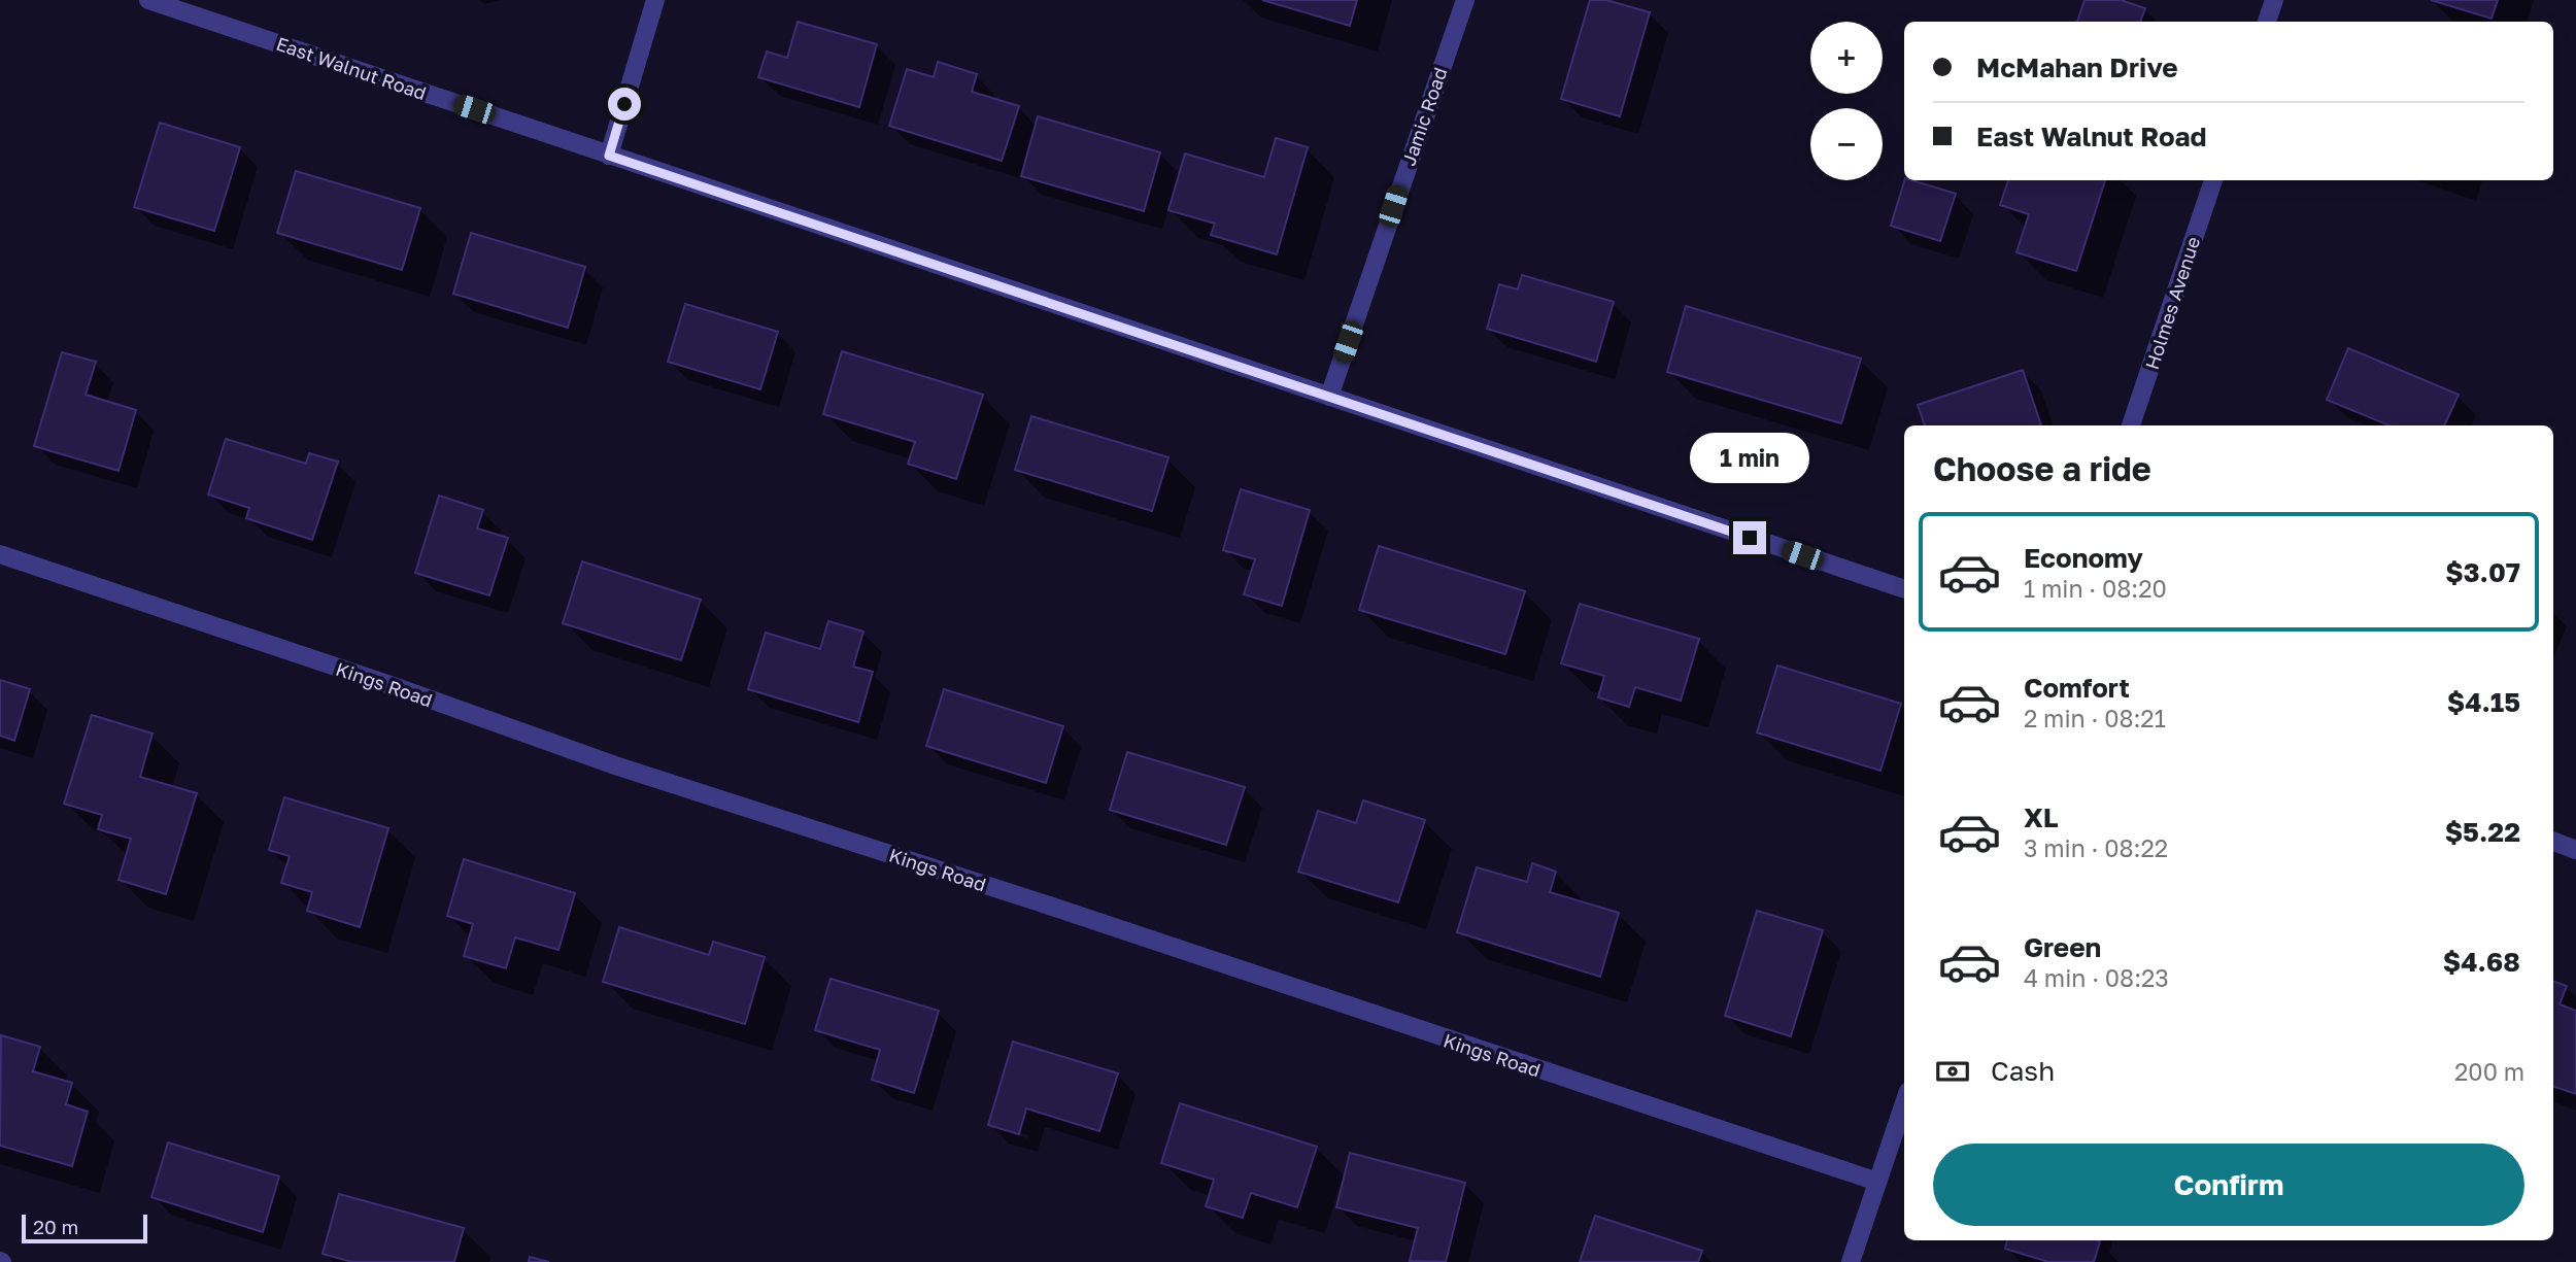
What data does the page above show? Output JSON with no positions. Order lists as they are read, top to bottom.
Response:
{
  "streets": {
    "street": [
      "East Walnut Road",
      "Jamic Road",
      "Holmes Avenue",
      "Kings Road"
    ]
  },
  "crossings": [
    ["East Walnut Road", "Jamic Road"]
  ],
  "scale_bar": "20 m",
  "page": {
    "map_buttons": ["+", "−"],
    "banner": ["McMahan Drive", "East Walnut Road"],
    "heading": "Choose a ride",
    "bubble": "1 min",
    "list": [
      {
        "name": "Economy",
        "note": "1 min · 08:20",
        "value": "$3.07"
      },
      {
        "name": "Comfort",
        "note": "2 min · 08:21",
        "value": "$4.15"
      },
      {
        "name": "XL",
        "note": "3 min · 08:22",
        "value": "$5.22"
      },
      {
        "name": "Green",
        "note": "4 min · 08:23",
        "value": "$4.68"
      }
    ],
    "pay": ["Cash", "200 m"],
    "buttons": "Confirm",
    "scale": "20 m"
  }
}
